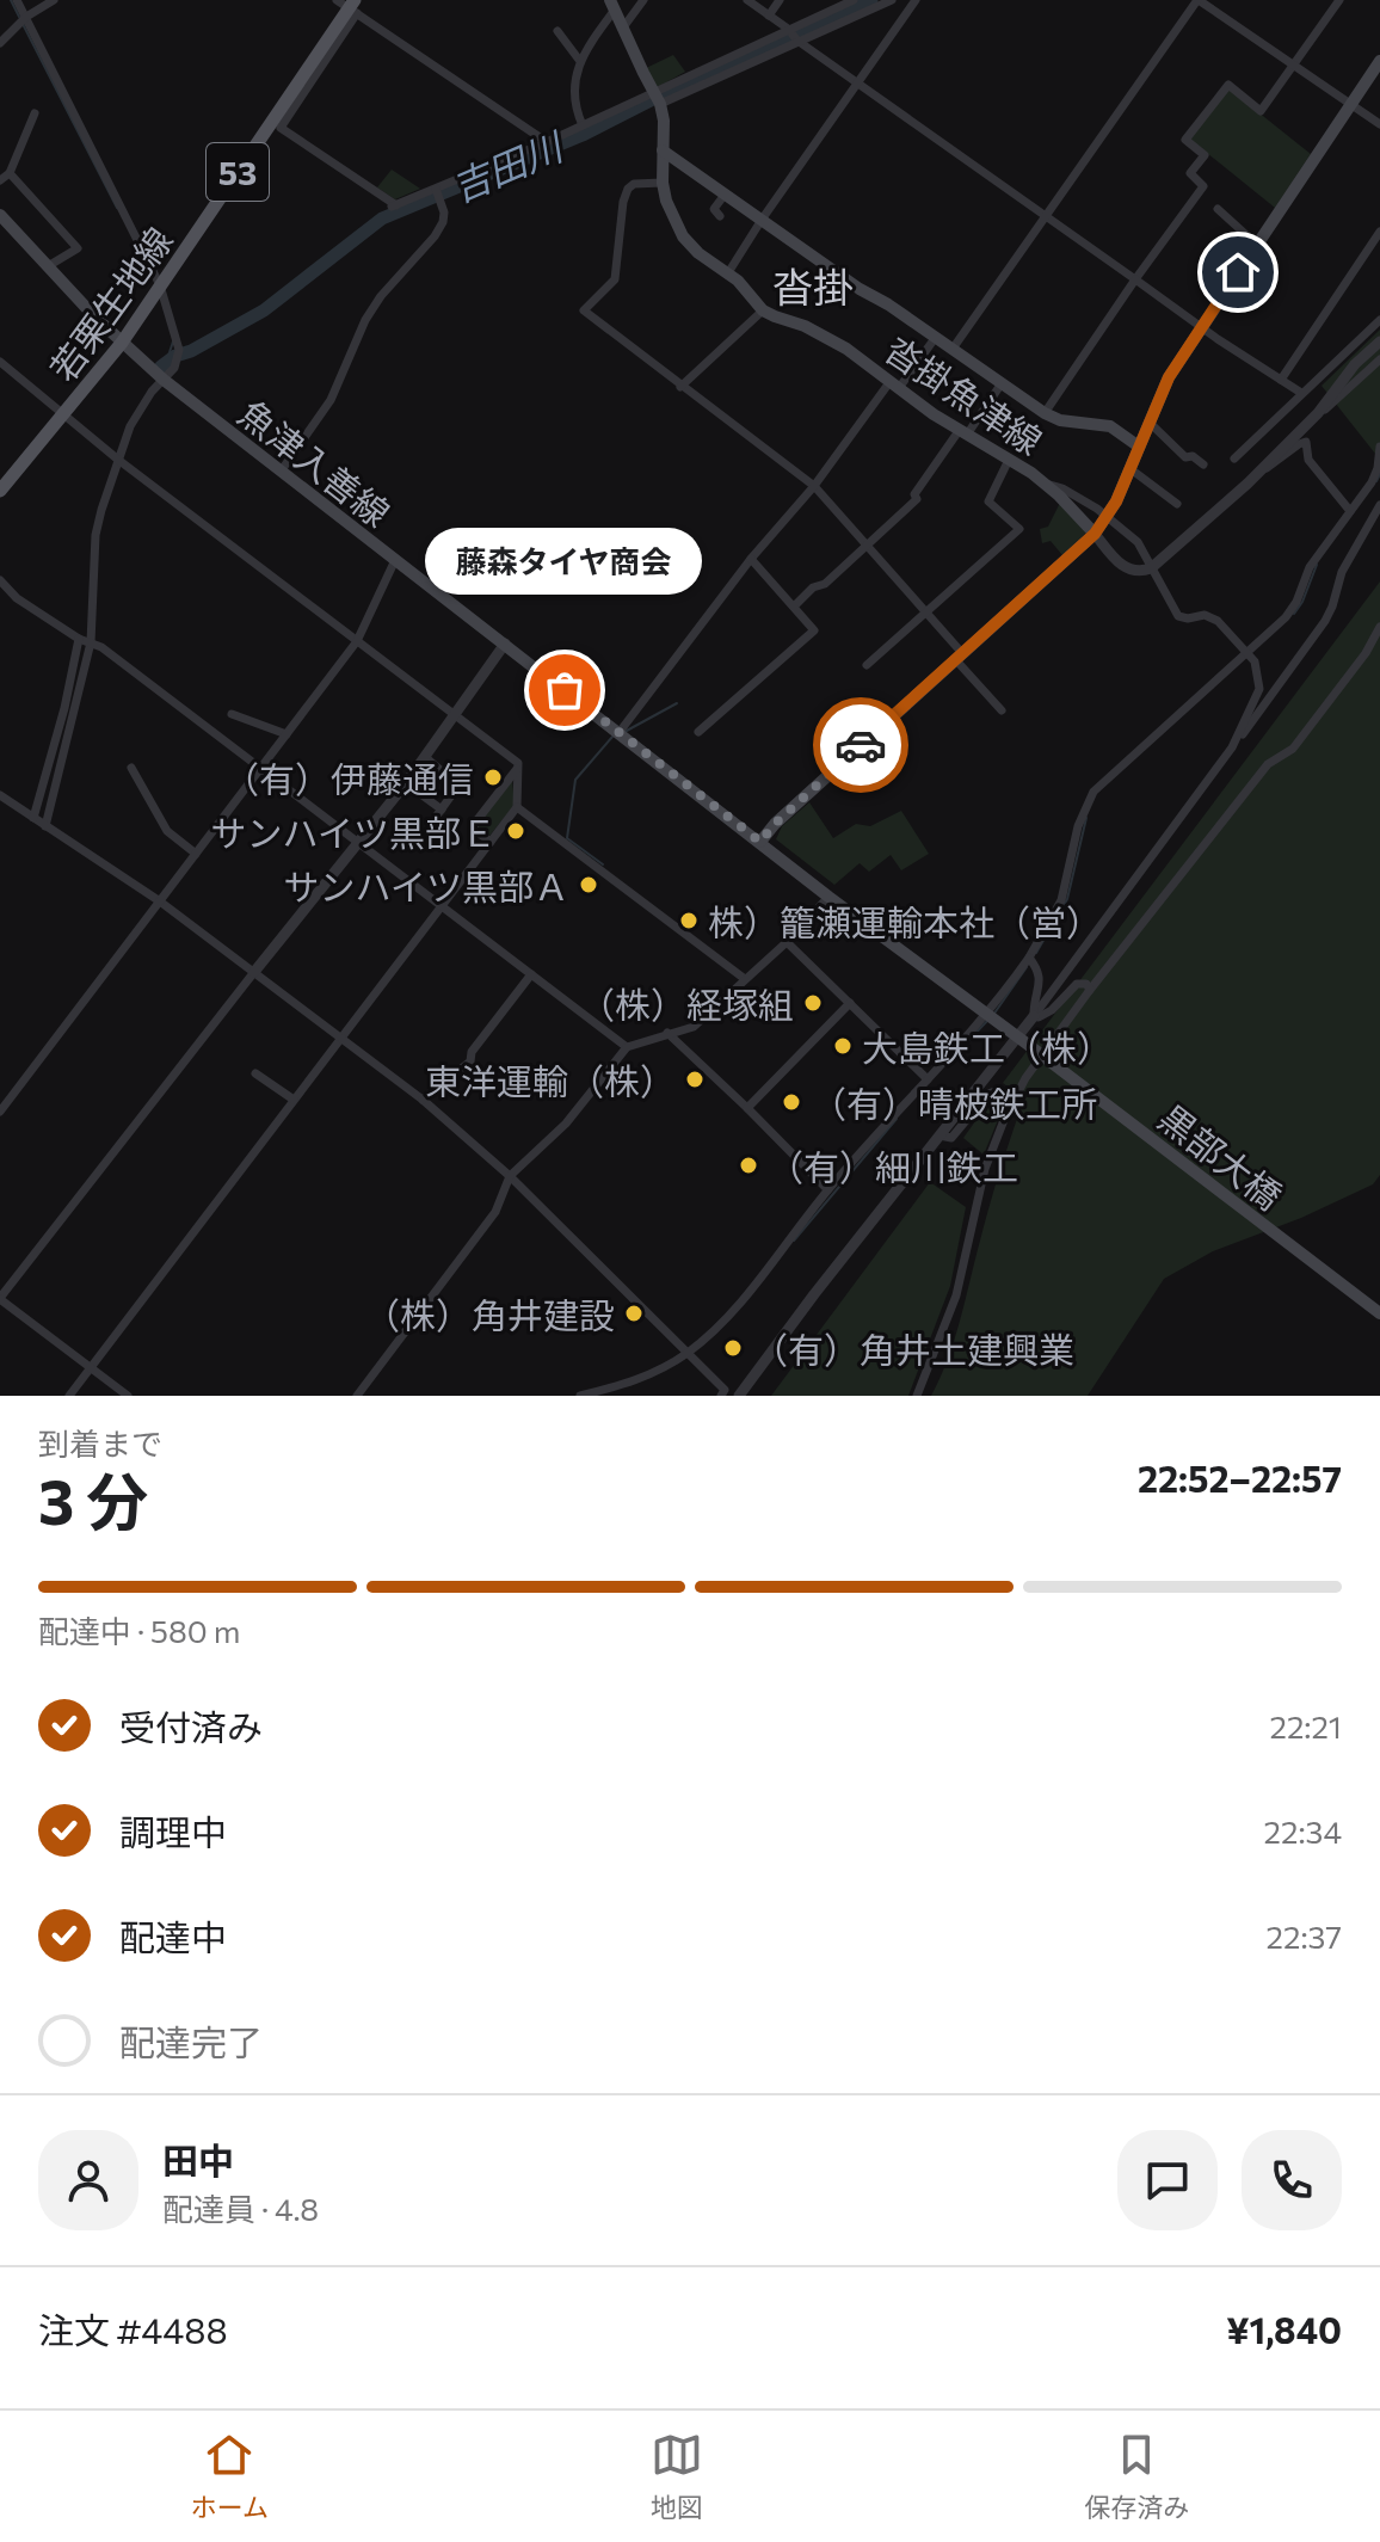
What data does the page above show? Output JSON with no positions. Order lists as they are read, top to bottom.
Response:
{
  "streets": {
    "main road": [
      "53",
      "若栗生地線",
      "沓掛魚津線",
      "魚津入善線",
      "黒部大橋"
    ]
  },
  "crossings": [
    ["若栗生地線", "魚津入善線"],
    ["魚津入善線", "黒部大橋"]
  ],
  "districts": ["沓掛"],
  "water": ["吉田川"],
  "places": [
    "藤森タイヤ商会",
    "（有）伊藤通信",
    "サンハイツ黒部Ｅ",
    "サンハイツ黒部Ａ",
    "株）籠瀬運輸本社（営）",
    "（株）経塚組",
    "大島鉄工（株）",
    "東洋運輸（株）",
    "（有）晴柀鉄工所",
    "（有）細川鉄工",
    "（株）角井建設",
    "（有）角井土建興業"
  ],
  "page": {
    "bubble": "藤森タイヤ商会",
    "heading": ["3 分", "到着まで", "22:52–22:57"],
    "panel": [
      "田中",
      "配達員 · 4.8",
      "注文 #4488",
      "¥1,840"
    ],
    "bar": "配達中 · 580 m",
    "list": [
      ["受付済み", "22:21"],
      ["調理中", "22:34"],
      ["配達中", "22:37"],
      "配達完了"
    ],
    "tabs": ["ホーム", "地図", "保存済み"]
  }
}
